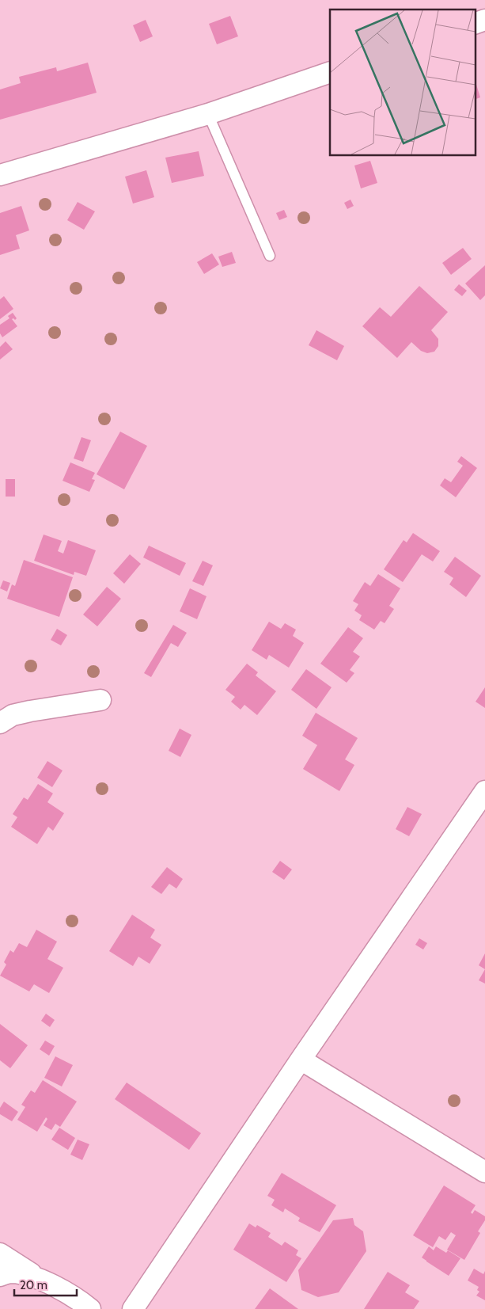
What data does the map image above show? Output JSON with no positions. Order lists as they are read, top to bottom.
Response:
{
  "scale_bar": "20 m"
}
